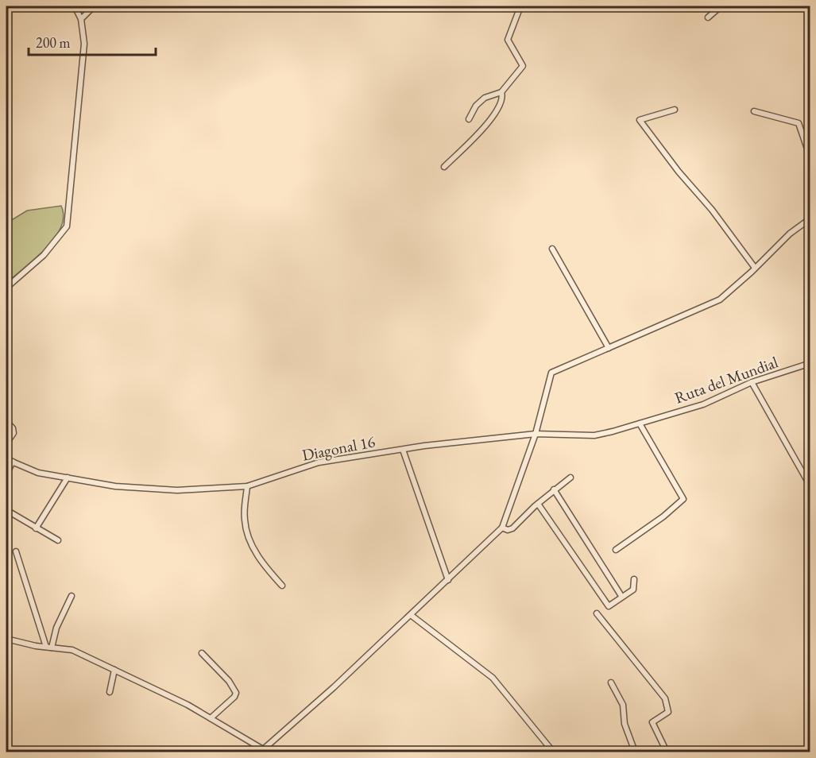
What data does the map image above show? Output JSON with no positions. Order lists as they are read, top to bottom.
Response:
{
  "streets": {
    "street": ["Ruta del Mundial", "Diagonal 16"]
  },
  "crossings": [
    ["Ruta del Mundial", "Diagonal 16"]
  ],
  "scale_bar": "200 m"
}
